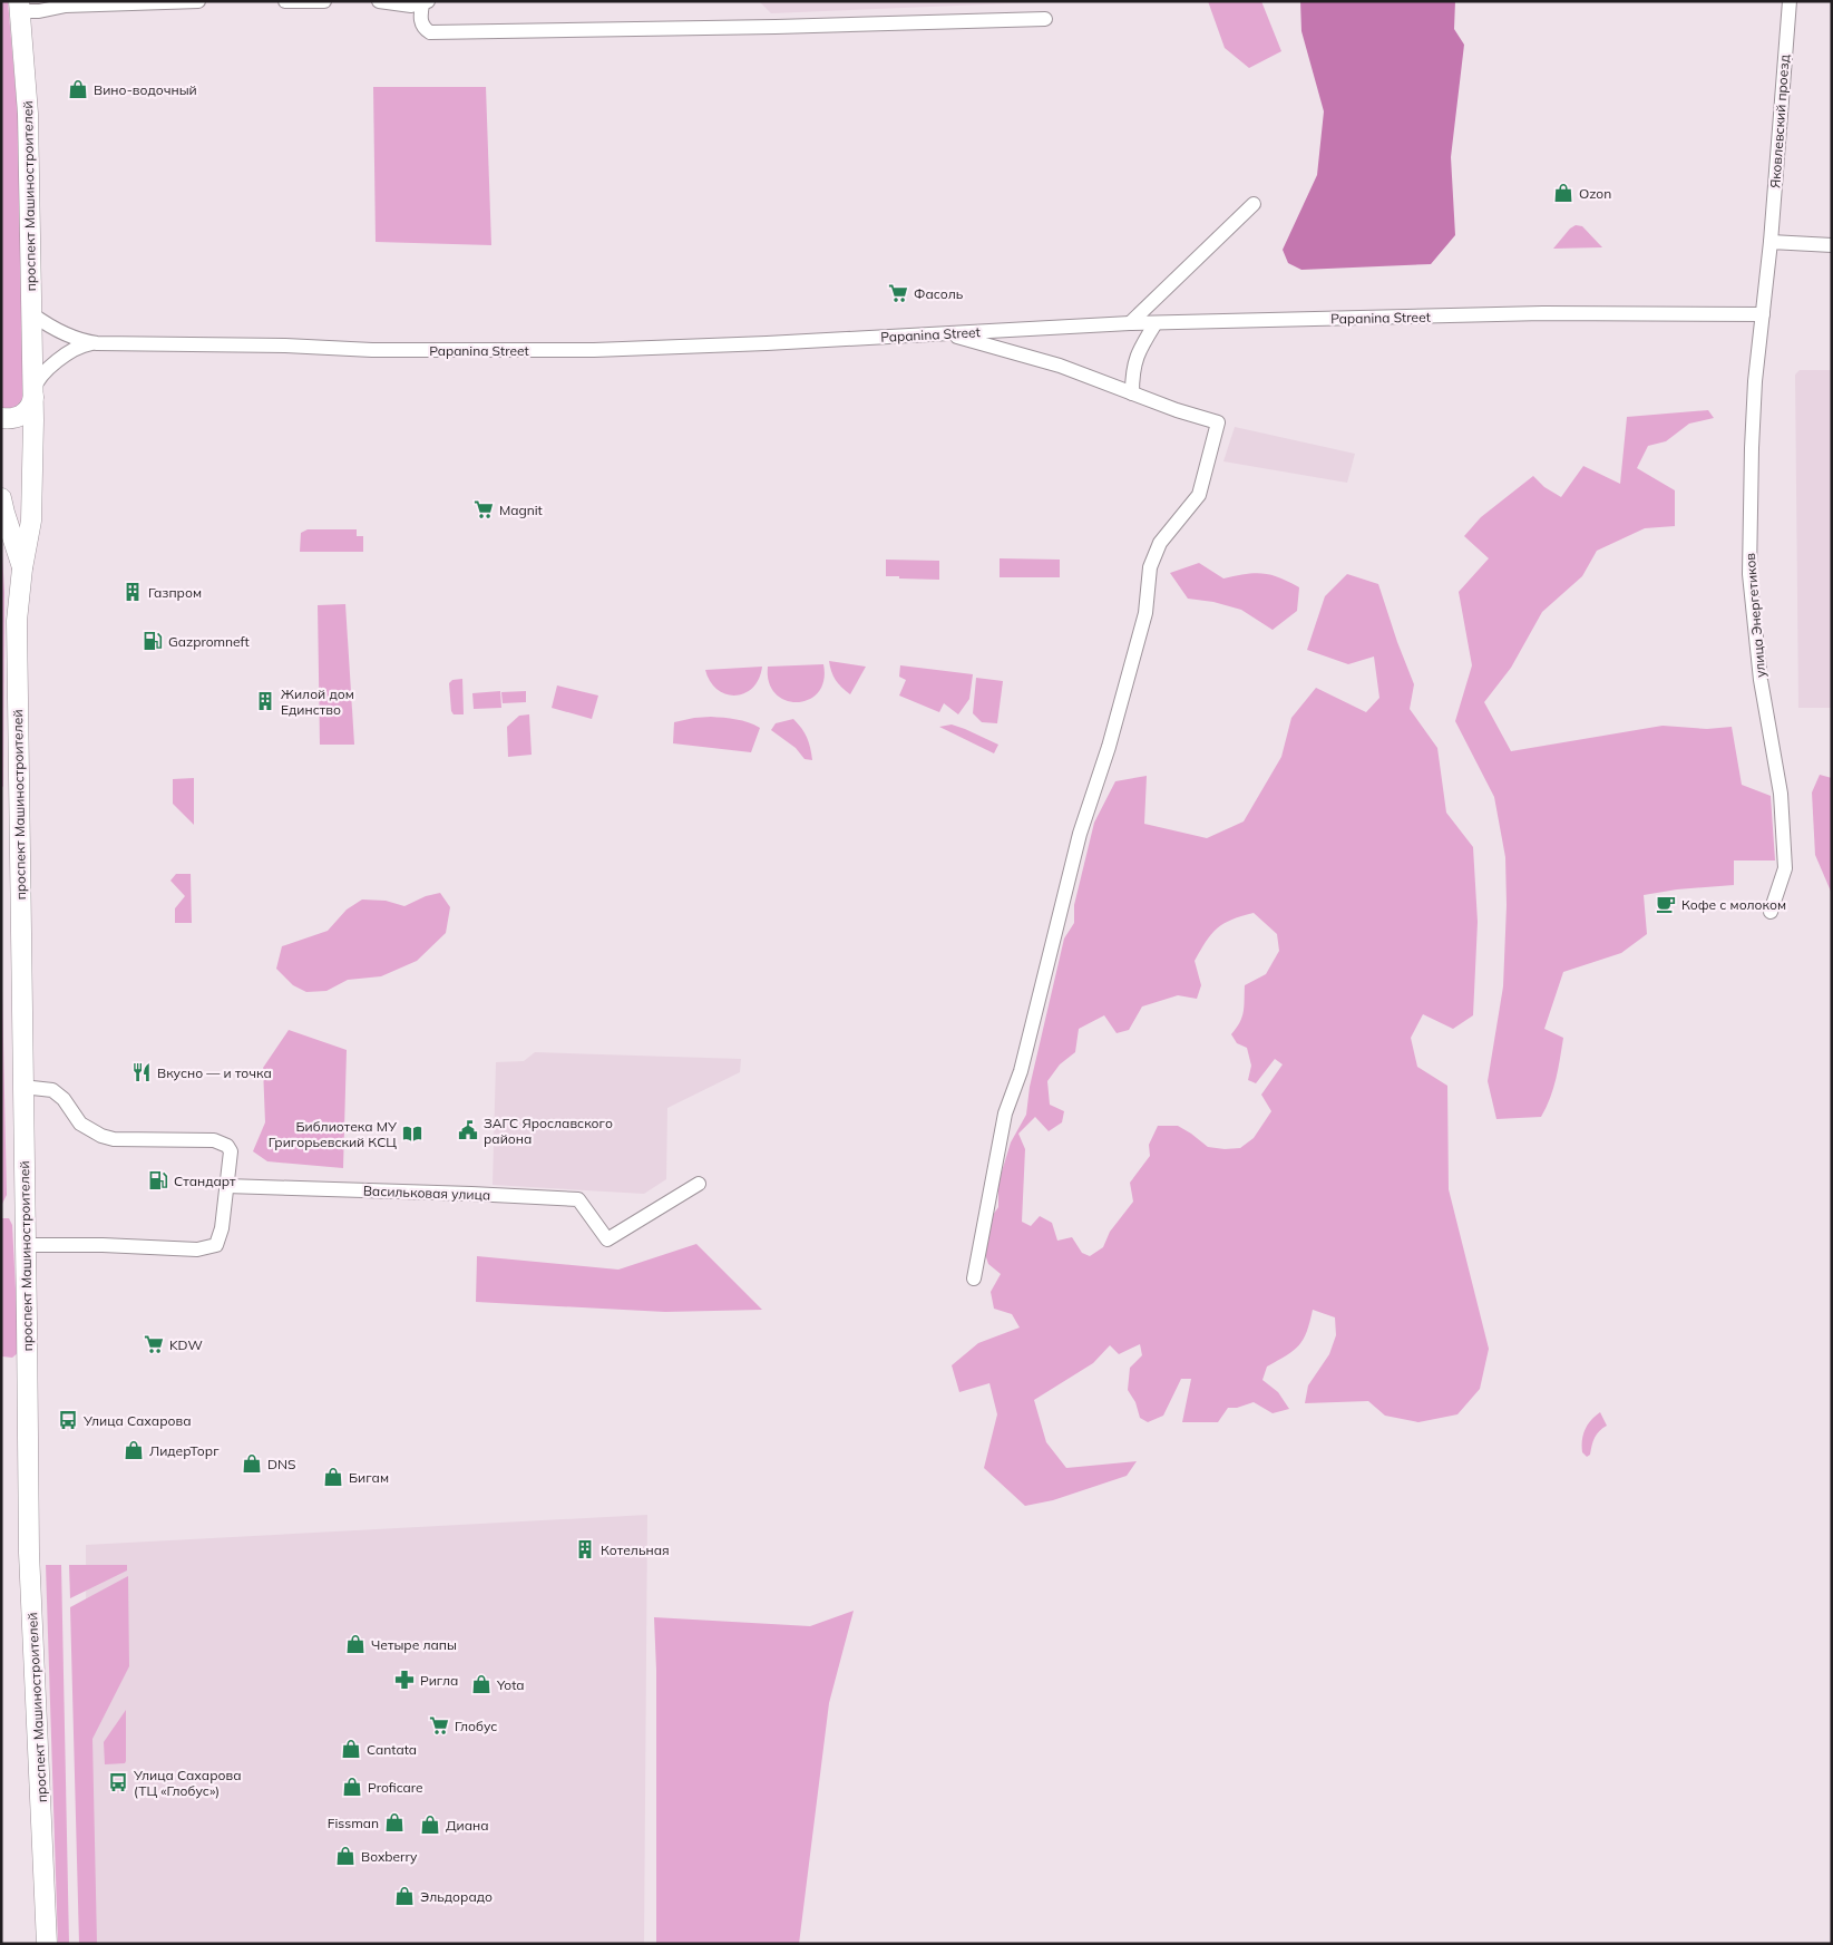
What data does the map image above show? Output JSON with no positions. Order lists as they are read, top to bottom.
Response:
{
  "streets": {
    "street": [
      "Яковлевский проезд",
      "проспект Машиностроителей",
      "Papanina Street",
      "улица Энергетиков",
      "Васильковая улица"
    ]
  },
  "crossings": [
    ["Яковлевский проезд", "Papanina Street"],
    ["Яковлевский проезд", "улица Энергетиков"],
    ["проспект Машиностроителей", "Papanina Street"],
    ["Papanina Street", "улица Энергетиков"]
  ],
  "places": {
    "shop": [
      "Вино-водочный",
      "Ozon",
      "ЛидерТорг",
      "DNS",
      "Бигам",
      "Четыре лапы",
      "Yota",
      "Cantata",
      "Proficare",
      "Fissman",
      "Диана",
      "Boxberry",
      "Эльдорадо"
    ],
    "supermarket": [
      "Фасоль",
      "Magnit",
      "KDW",
      "Глобус"
    ],
    "building": ["Газпром", "Жилой дом Единство", "Котельная"],
    "fuel station": ["Gazpromneft", "Стандарт"],
    "cafe": ["Кофе с молоком"],
    "restaurant": ["Вкусно — и точка"],
    "public building": ["ЗАГС Ярославского района"],
    "library": ["Библиотека МУ Григорьевский КСЦ"],
    "bus stop": ["Улица Сахарова", "Улица Сахарова (ТЦ «Глобус»)"],
    "pharmacy": ["Ригла"]
  }
}
